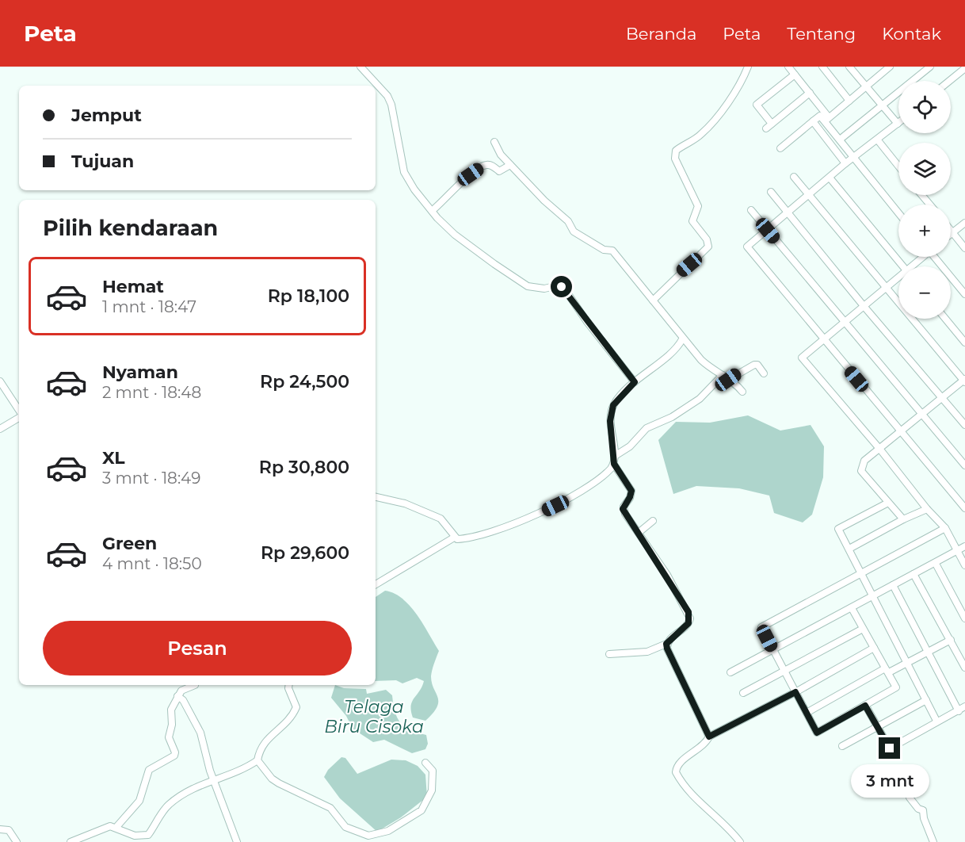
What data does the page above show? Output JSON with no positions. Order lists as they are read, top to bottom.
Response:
{
  "water": ["Telaga Biru Cisoka"],
  "page": {
    "header": "Peta",
    "nav": [
      "Beranda",
      "Peta",
      "Tentang",
      "Kontak"
    ],
    "map_buttons": ["+", "−"],
    "banner": ["Jemput", "Tujuan"],
    "heading": "Pilih kendaraan",
    "list": [
      {
        "name": "Hemat",
        "note": "1 mnt · 18:47",
        "value": "Rp 18,100"
      },
      {
        "name": "Nyaman",
        "note": "2 mnt · 18:48",
        "value": "Rp 24,500"
      },
      {
        "name": "XL",
        "note": "3 mnt · 18:49",
        "value": "Rp 30,800"
      },
      {
        "name": "Green",
        "note": "4 mnt · 18:50",
        "value": "Rp 29,600"
      }
    ],
    "buttons": "Pesan",
    "bubble": "3 mnt"
  }
}
